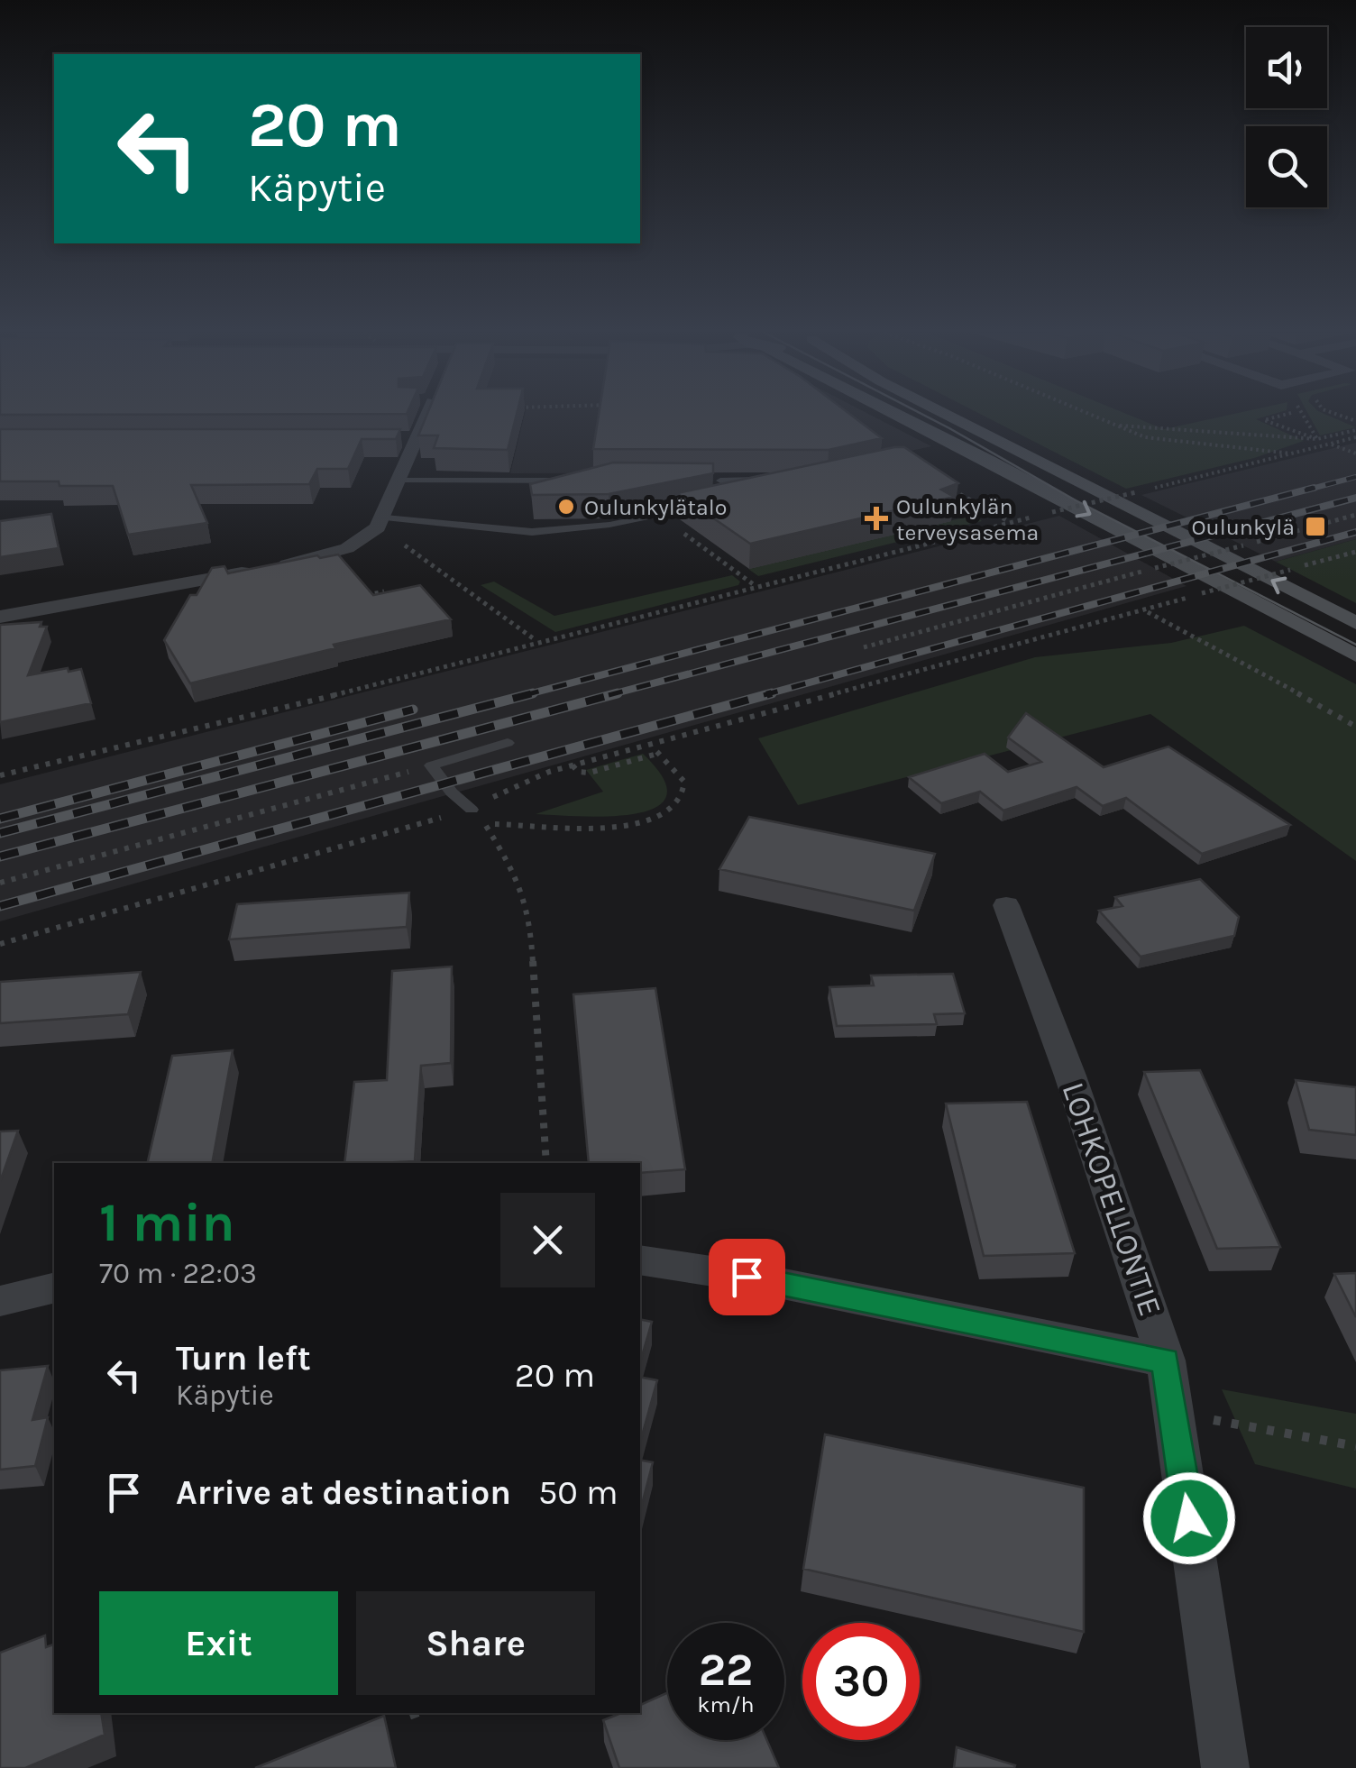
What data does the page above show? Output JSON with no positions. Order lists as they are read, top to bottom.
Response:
{
  "streets": {
    "street": ["LOHKOPELLONTIE"]
  },
  "places": {
    "other": ["Oulunkylätalo"],
    "health": ["Oulunkylän terveysasema"],
    "transit": ["Oulunkylä"]
  },
  "page": {
    "turn": ["20 m", "Käpytie"],
    "heading": ["1 min", "70 m · 22:03"],
    "list": [
      {
        "name": "Turn left",
        "note": "Käpytie",
        "value": "20 m"
      },
      {
        "name": "Arrive at destination",
        "value": "50 m"
      }
    ],
    "buttons": ["Exit", "Share"],
    "speed": "22 km/h",
    "limit": "30"
  }
}
